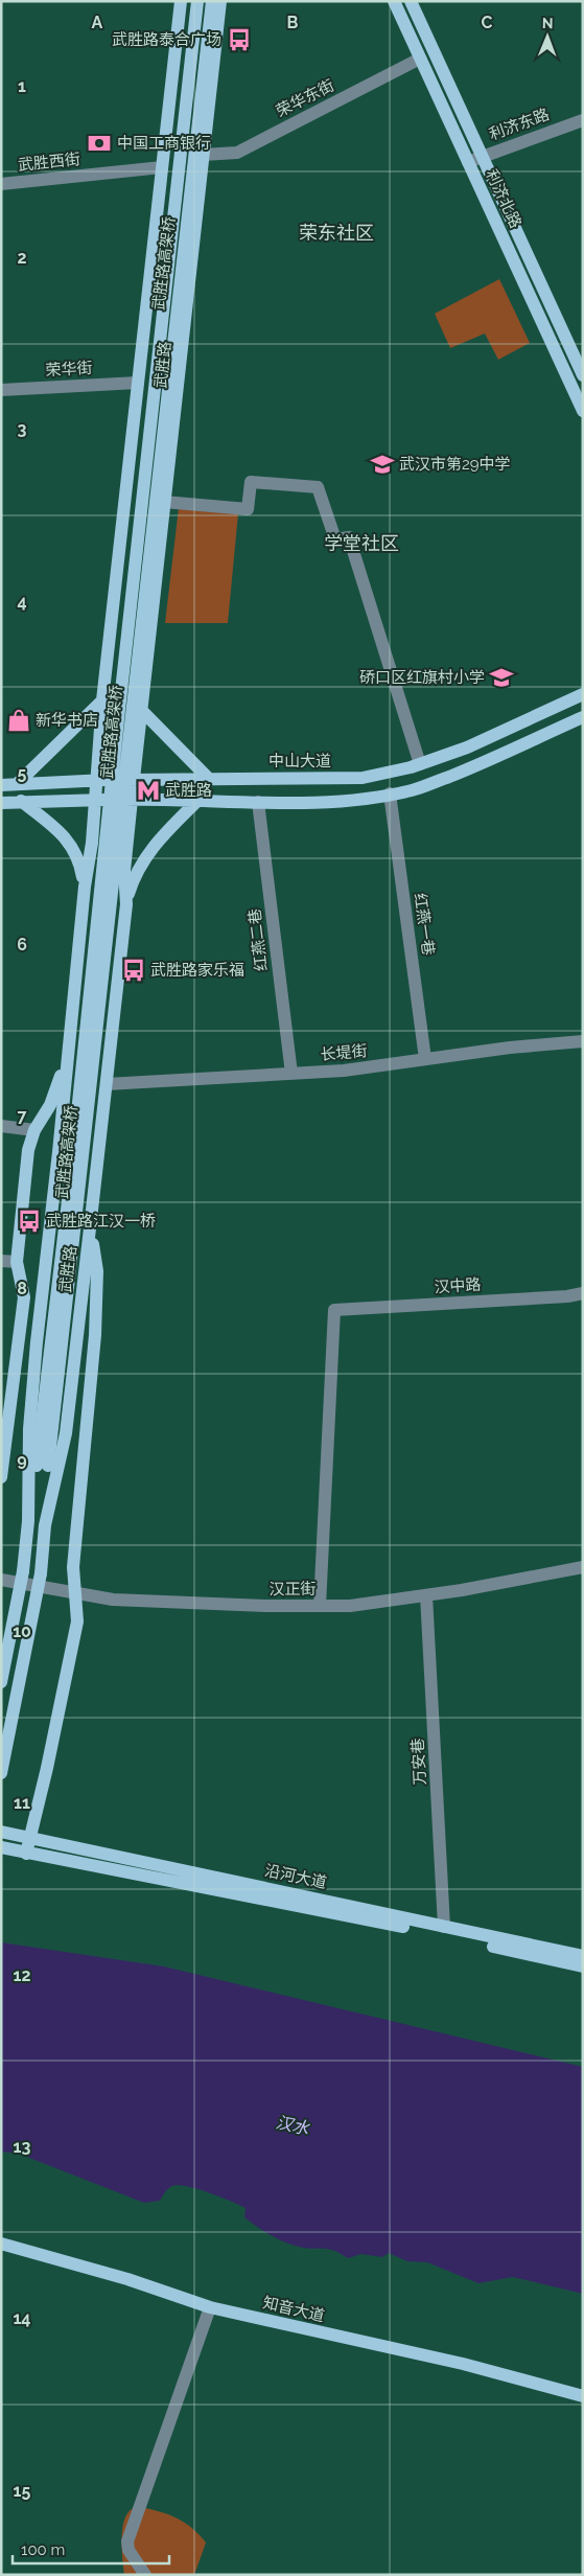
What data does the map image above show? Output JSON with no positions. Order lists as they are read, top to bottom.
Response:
{
  "streets": {
    "main road": [
      "利济北路",
      "武胜路高架桥",
      "武胜路",
      "中山大道",
      "沿河大道",
      "知音大道"
    ],
    "street": [
      "荣华东街",
      "利济东路",
      "武胜西街",
      "荣华街",
      "红燕一巷",
      "红燕二巷",
      "长堤街",
      "汉中路",
      "汉正街",
      "万安巷"
    ]
  },
  "crossings": [
    ["荣华东街", "利济北路"],
    ["荣华东街", "武胜路"],
    ["利济东路", "利济北路"],
    ["武胜西街", "武胜路"],
    ["武胜路", "荣华街"],
    ["武胜路", "中山大道"],
    ["武胜路", "长堤街"],
    ["红燕一巷", "长堤街"],
    ["红燕二巷", "长堤街"],
    ["汉中路", "汉正街"],
    ["汉正街", "万安巷"],
    ["万安巷", "沿河大道"]
  ],
  "districts": ["荣东社区", "学堂社区"],
  "water": ["汉水"],
  "places": {
    "bus stop": ["武胜路泰合广场", "武胜路家乐福", "武胜路江汉一桥"],
    "bank": ["中国工商银行"],
    "school or university": ["武汉市第29中学", "硚口区红旗村小学"],
    "shop": ["新华书店"],
    "metro station": ["武胜路"]
  },
  "scale_bar": "100 m",
  "north": "top",
  "grid": {
    "columns": ["A", "B", "C"],
    "rows": [
      "1",
      "2",
      "3",
      "4",
      "5",
      "6",
      "7",
      "8",
      "9",
      "10",
      "11",
      "12",
      "13",
      "14",
      "15"
    ]
  }
}
